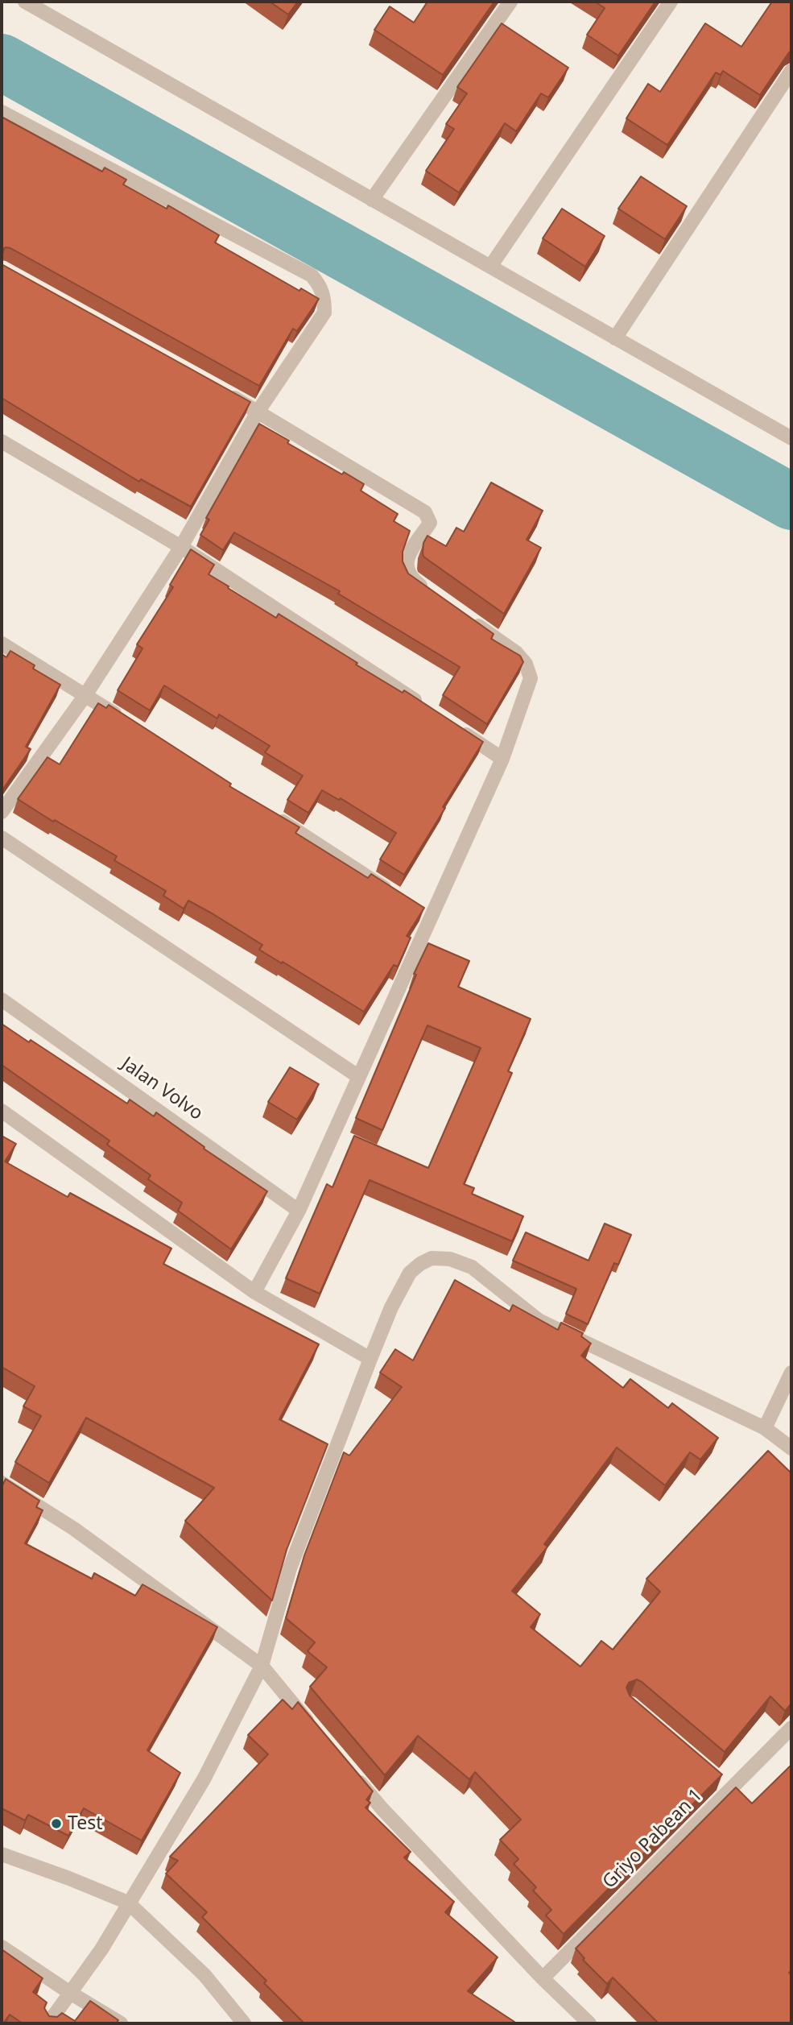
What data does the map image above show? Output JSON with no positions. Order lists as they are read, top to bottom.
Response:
{
  "streets": {
    "street": ["Jalan Volvo", "Griyo Pabean 1"]
  },
  "places": ["Test"]
}
